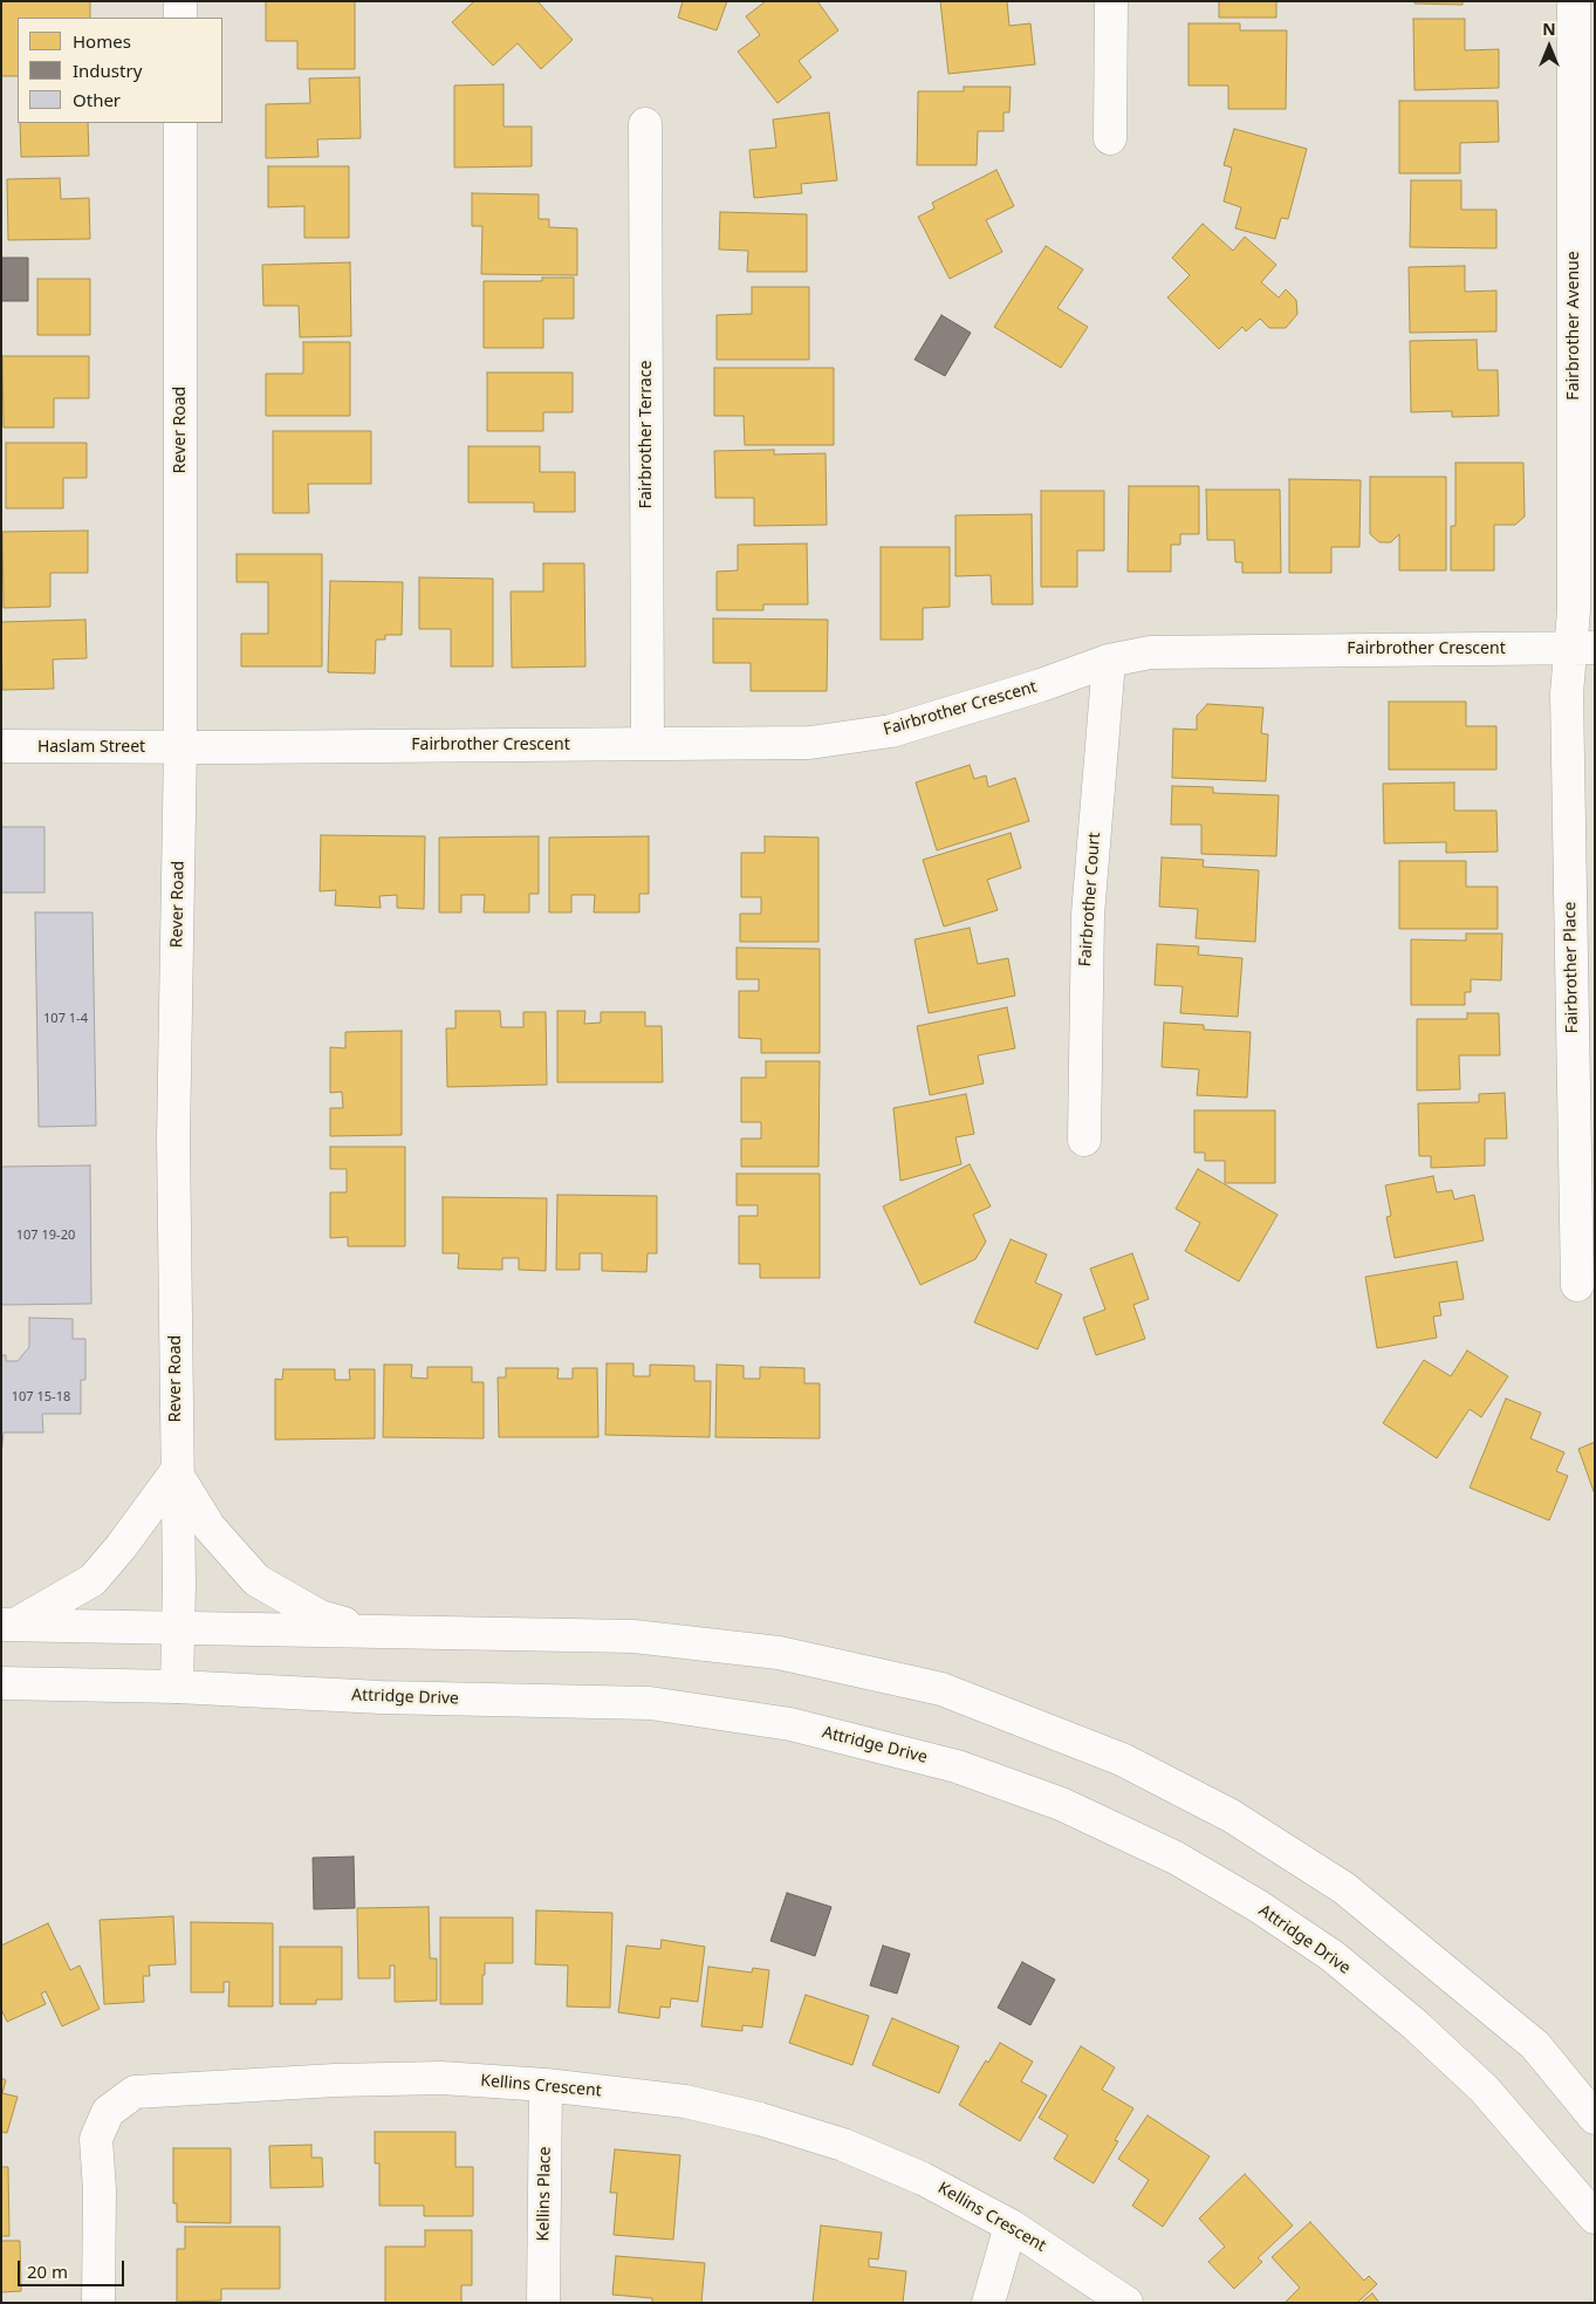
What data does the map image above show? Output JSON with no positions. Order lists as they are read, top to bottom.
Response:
{
  "streets": {
    "street": [
      "Fairbrother Avenue",
      "Rever Road",
      "Fairbrother Terrace",
      "Fairbrother Crescent",
      "Haslam Street",
      "Fairbrother Court",
      "Fairbrother Place",
      "Attridge Drive",
      "Kellins Crescent",
      "Kellins Place"
    ]
  },
  "crossings": [
    ["Fairbrother Avenue", "Fairbrother Crescent"],
    ["Fairbrother Avenue", "Fairbrother Place"],
    ["Rever Road", "Fairbrother Crescent"],
    ["Rever Road", "Haslam Street"],
    ["Rever Road", "Attridge Drive"],
    ["Fairbrother Terrace", "Fairbrother Crescent"],
    ["Fairbrother Crescent", "Haslam Street"],
    ["Fairbrother Crescent", "Fairbrother Court"],
    ["Fairbrother Crescent", "Fairbrother Place"],
    ["Kellins Crescent", "Kellins Place"]
  ],
  "house_numbers": ["107 1-4", "107 19-20", "107 15-18"],
  "legend": ["Homes", "Industry", "Other"],
  "scale_bar": "20 m",
  "north": "top"
}
